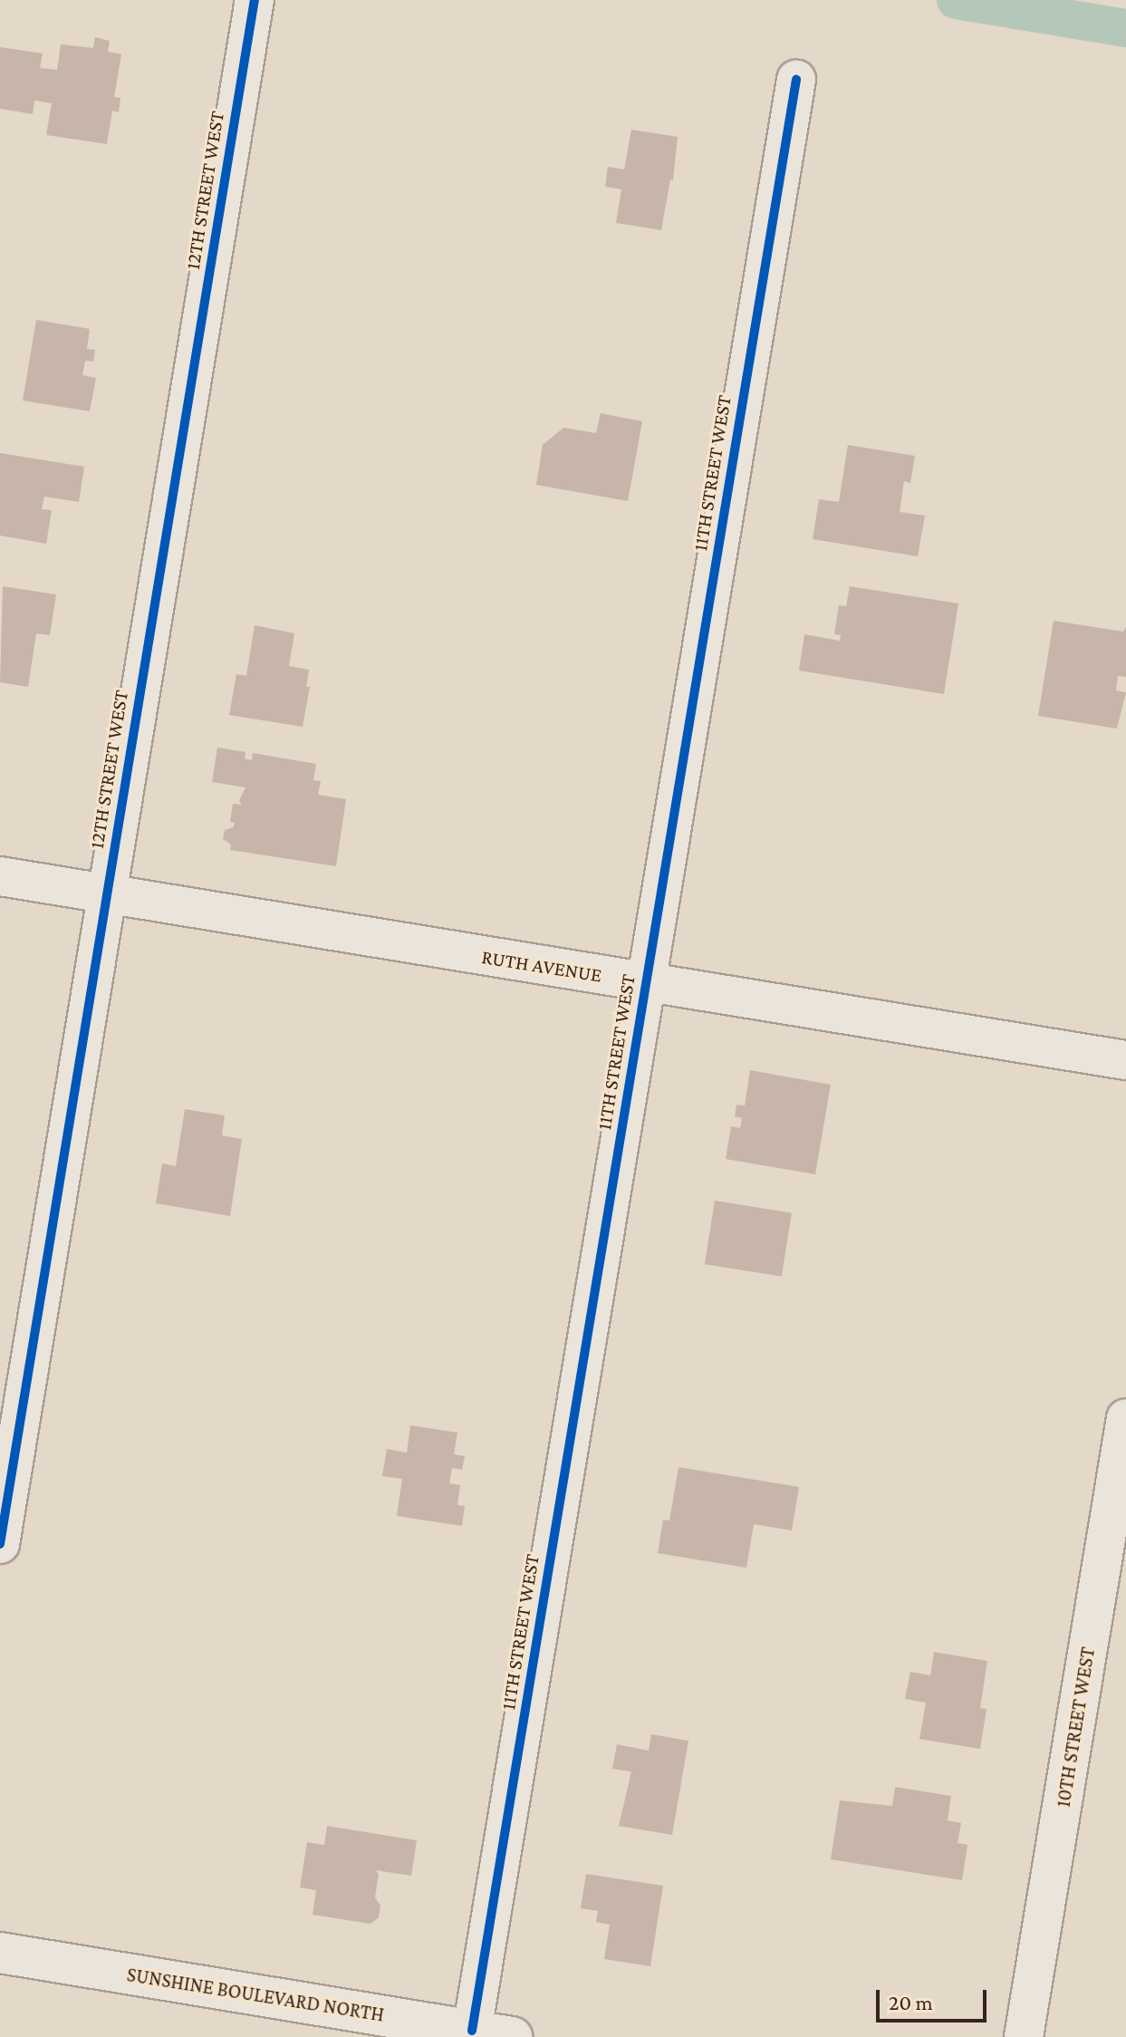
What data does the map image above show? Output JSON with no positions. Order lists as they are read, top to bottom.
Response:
{
  "streets": {
    "street": [
      "12TH STREET WEST",
      "11TH STREET WEST",
      "RUTH AVENUE",
      "10TH STREET WEST",
      "SUNSHINE BOULEVARD NORTH"
    ]
  },
  "crossings": [
    ["12TH STREET WEST", "RUTH AVENUE"],
    ["11TH STREET WEST", "RUTH AVENUE"],
    ["11TH STREET WEST", "SUNSHINE BOULEVARD NORTH"]
  ],
  "scale_bar": "20 m"
}
